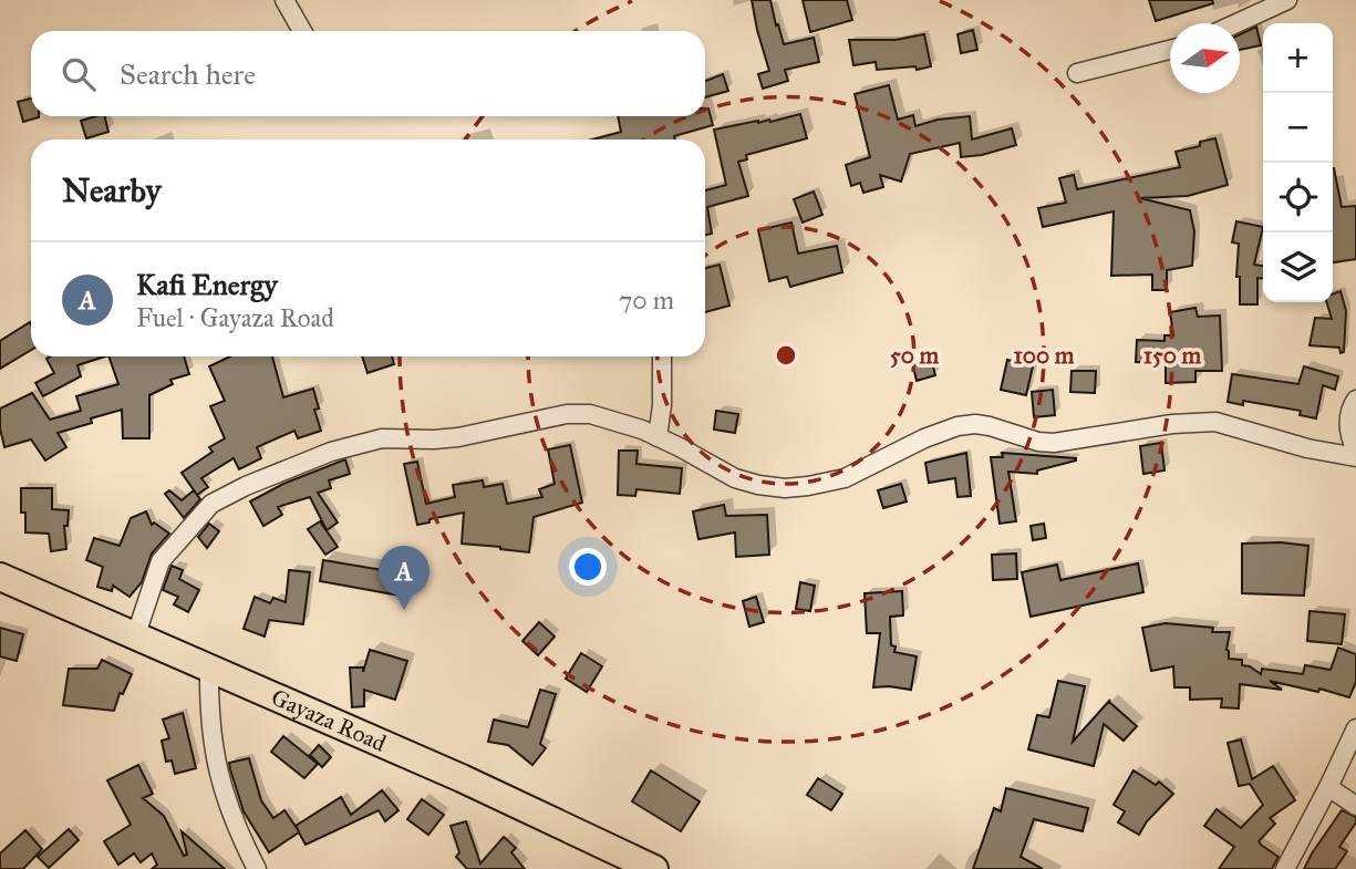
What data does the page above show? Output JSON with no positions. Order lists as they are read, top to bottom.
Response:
{
  "streets": {
    "main road": ["Gayaza Road"]
  },
  "north": "right",
  "page": {
    "map_buttons": ["+", "−"],
    "search": "Search here",
    "heading": "Nearby",
    "list": [
      {
        "mark": "A",
        "name": "Kafi Energy",
        "note": "Fuel · Gayaza Road",
        "value": "70 m"
      }
    ],
    "pins": "A"
  },
  "rings": ["50 m", "100 m", "150 m"]
}
